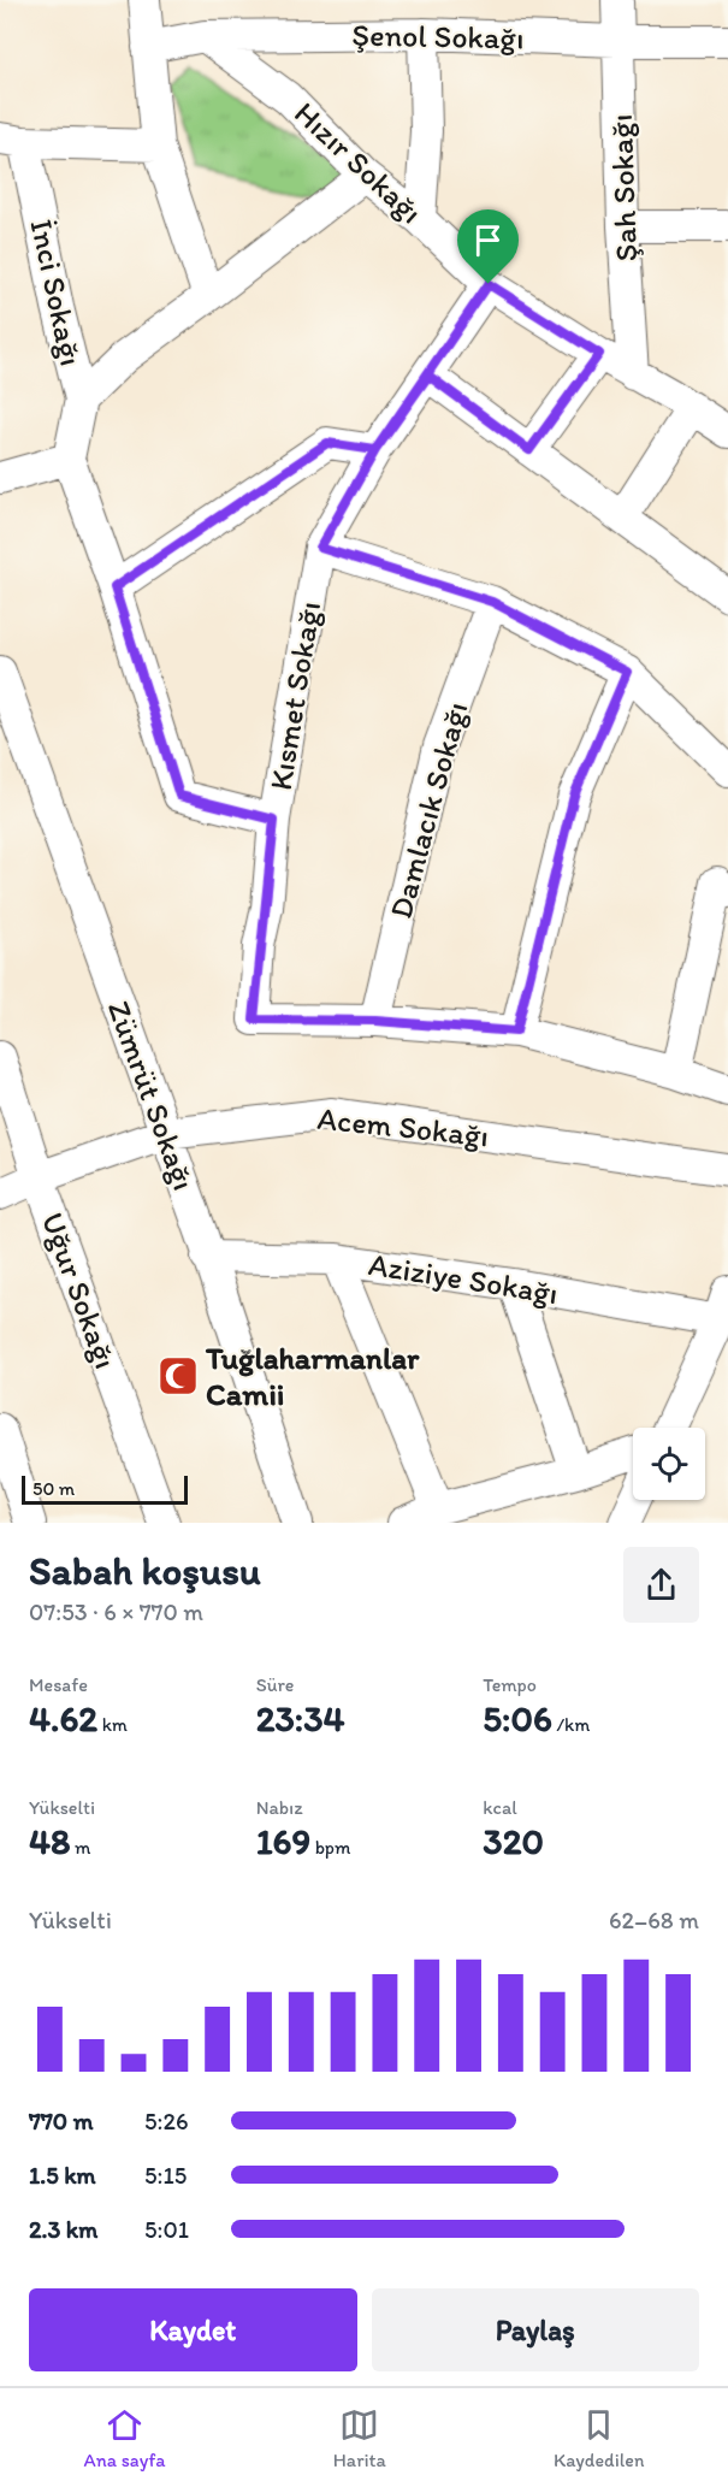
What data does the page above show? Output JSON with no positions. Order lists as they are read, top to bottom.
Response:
{
  "streets": {
    "street": [
      "Şenol Sokağı",
      "Hızır Sokağı",
      "Şah Sokağı",
      "İnci Sokağı",
      "Kısmet Sokağı",
      "Damlacık Sokağı",
      "Zümrüt Sokağı",
      "Acem Sokağı",
      "Aziziye Sokağı",
      "Uğur Sokağı"
    ]
  },
  "crossings": [
    ["Şenol Sokağı", "Hızır Sokağı"],
    ["Şenol Sokağı", "Şah Sokağı"],
    ["Hızır Sokağı", "Şah Sokağı"],
    ["Hızır Sokağı", "Kısmet Sokağı"],
    ["Kısmet Sokağı", "Damlacık Sokağı"],
    ["Zümrüt Sokağı", "Acem Sokağı"],
    ["Zümrüt Sokağı", "Aziziye Sokağı"],
    ["Acem Sokağı", "Uğur Sokağı"]
  ],
  "places": {
    "mosque": ["Tuğlaharmanlar Camii"]
  },
  "scale_bar": "50 m",
  "page": {
    "scale": "50 m",
    "heading": ["Sabah koşusu", "07:53 · 6 × 770 m"],
    "stats": [
      ["Mesafe", "4.62 km"],
      ["Süre", "23:34"],
      ["Tempo", "5:06 /km"],
      ["Yükselti", "48 m"],
      ["Nabız", "169 bpm"],
      ["kcal", "320"]
    ],
    "chart": ["Yükselti", "62–68 m"],
    "list": [
      {
        "name": "770 m",
        "note": "5:26"
      },
      {
        "name": "1.5 km",
        "note": "5:15"
      },
      {
        "name": "2.3 km",
        "note": "5:01"
      }
    ],
    "buttons": ["Kaydet", "Paylaş"],
    "tabs": ["Ana sayfa", "Harita", "Kaydedilen"]
  }
}
